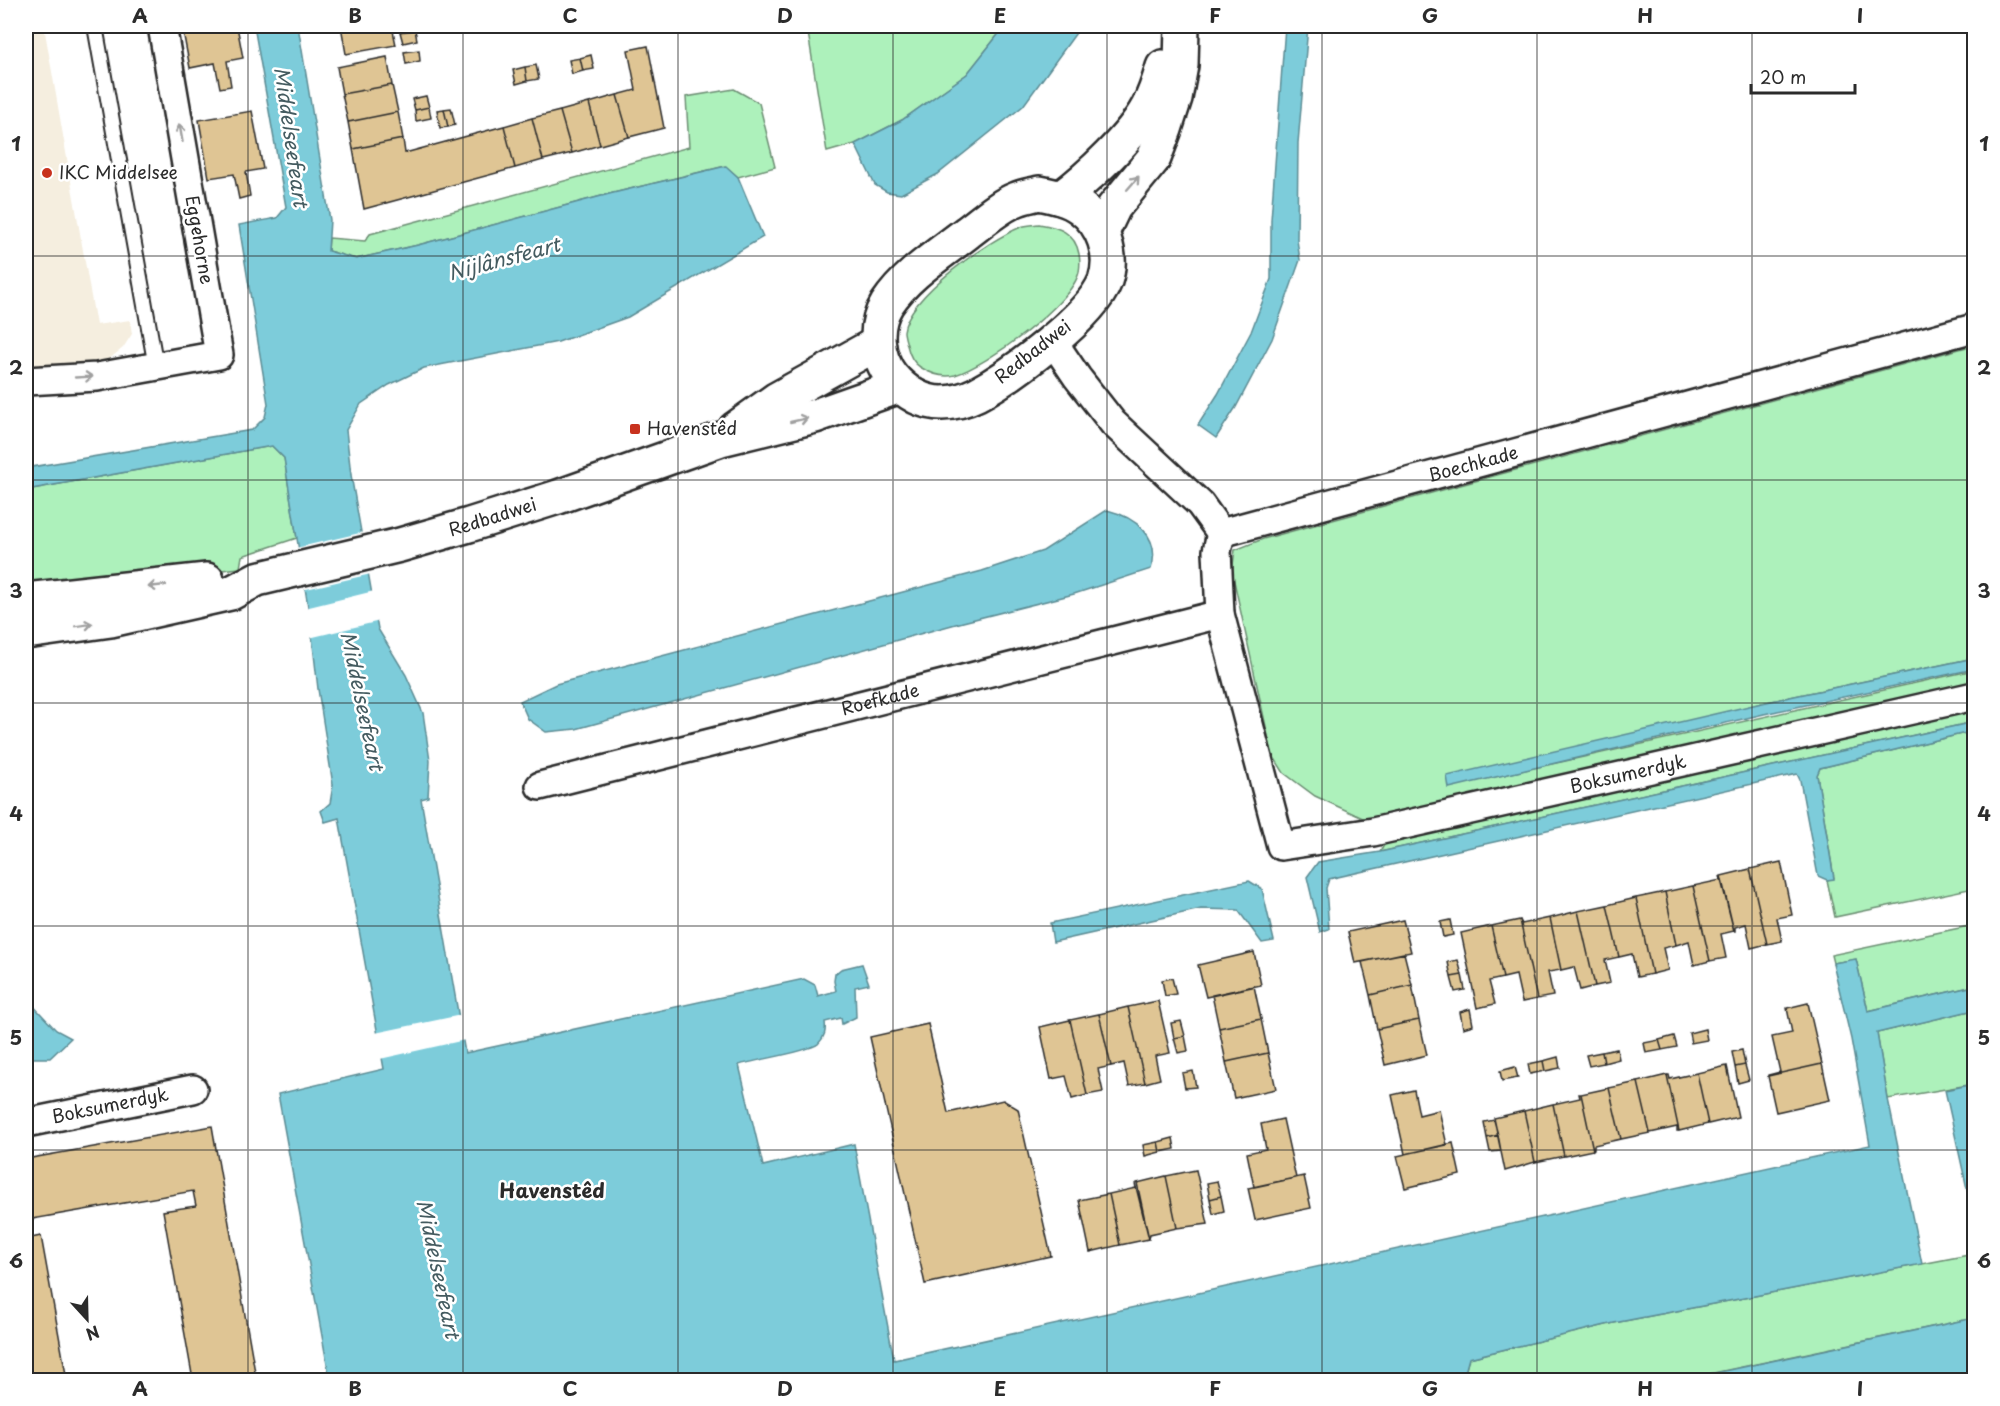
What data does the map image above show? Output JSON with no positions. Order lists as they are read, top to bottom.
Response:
{
  "streets": {
    "street": [
      "Eggehorne",
      "Redbadwei",
      "Boechkade",
      "Roefkade",
      "Boksumerdyk"
    ]
  },
  "crossings": [
    ["Roefkade", "Boksumerdyk"]
  ],
  "districts": ["Havenstêd"],
  "water": ["Middelseefeart", "Nijlânsfeart"],
  "places": {
    "other": ["IKC Middelsee"],
    "transit": ["Havenstêd"]
  },
  "scale_bar": "20 m",
  "north": "bottom",
  "grid": {
    "columns": [
      "A",
      "B",
      "C",
      "D",
      "E",
      "F",
      "G",
      "H",
      "I"
    ],
    "rows": [
      "1",
      "2",
      "3",
      "4",
      "5",
      "6"
    ]
  }
}
